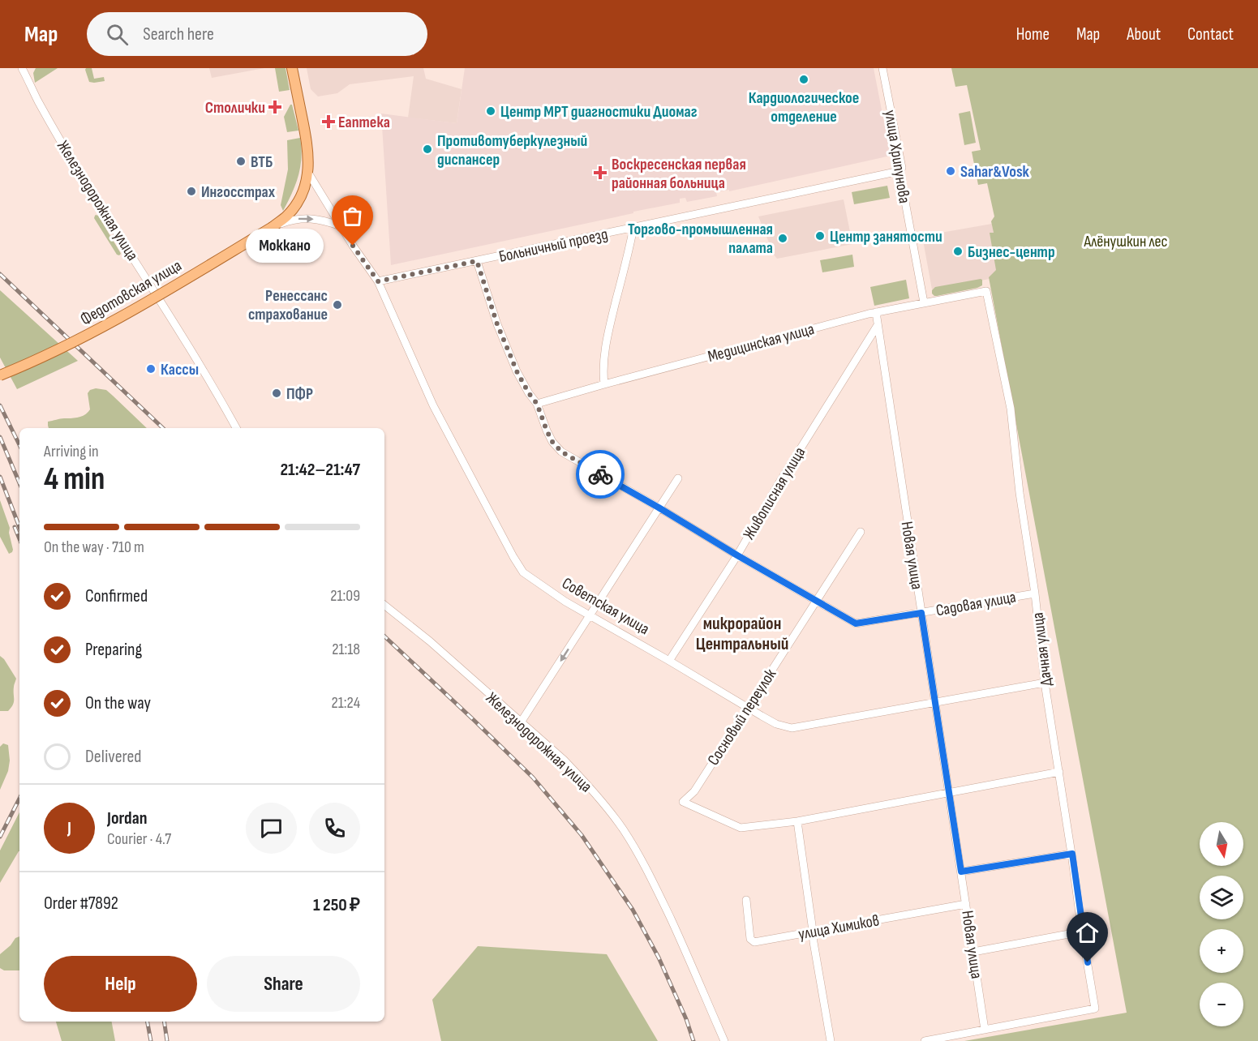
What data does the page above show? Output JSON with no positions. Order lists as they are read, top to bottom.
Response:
{
  "streets": {
    "main road": ["Федотовская улица", "Советская улица"],
    "street": [
      "улица Хрипунова",
      "Железнодорожная улица",
      "Больничный проезд",
      "Медицинская улица",
      "Живописная улица",
      "Новая улица",
      "Садовая улица",
      "Дачная улица",
      "Сосновый переулок",
      "улица Химиков"
    ]
  },
  "crossings": [
    ["улица Хрипунова", "Больничный проезд"],
    ["улица Хрипунова", "Медицинская улица"],
    ["Больничный проезд", "Садовая улица"],
    ["Больничный проезд", "Советская улица"],
    ["Федотовская улица", "Советская улица"],
    ["Медицинская улица", "Новая улица"],
    ["Медицинская улица", "Садовая улица"],
    ["Медицинская улица", "Дачная улица"],
    ["Живописная улица", "Новая улица"],
    ["Живописная улица", "Садовая улица"],
    ["Живописная улица", "Советская улица"],
    ["Новая улица", "Садовая улица"],
    ["Новая улица", "Советская улица"],
    ["Новая улица", "Дачная улица"],
    ["Новая улица", "улица Химиков"],
    ["Садовая улица", "Дачная улица"],
    ["Садовая улица", "Сосновый переулок"],
    ["Советская улица", "Дачная улица"],
    ["Советская улица", "Сосновый переулок"]
  ],
  "districts": ["микрорайон Центральный"],
  "parks": ["Алёнушкин лес"],
  "places": {
    "other": [
      "Кардиологическое отделение",
      "Центр МРТ диагностики Диомаг",
      "Противотуберкулезный диспансер",
      "ВТБ",
      "Sahar&Vosk",
      "Ингосстрах",
      "Центр занятости",
      "Торгово-промышленная палата",
      "Моккано",
      "Бизнес-центр",
      "Ренессанс страхование",
      "Кассы",
      "ПФР"
    ],
    "health": ["Столички", "Еаптека", "Воскресенская первая районная больница"]
  },
  "north": "bottom",
  "page": {
    "header": "Map",
    "search": "Search here",
    "nav": [
      "Home",
      "Map",
      "About",
      "Contact"
    ],
    "bubble": "Моккано",
    "heading": ["4 min", "Arriving in", "21:42–21:47"],
    "panel": [
      "Jordan",
      "Courier · 4.7",
      "Order #7892",
      "1 250 ₽"
    ],
    "bar": "On the way · 710 m",
    "list": [
      ["Confirmed", "21:09"],
      ["Preparing", "21:18"],
      ["On the way", "21:24"],
      "Delivered"
    ],
    "round": "J",
    "map_buttons": ["+", "−"],
    "buttons": ["Help", "Share"]
  }
}
